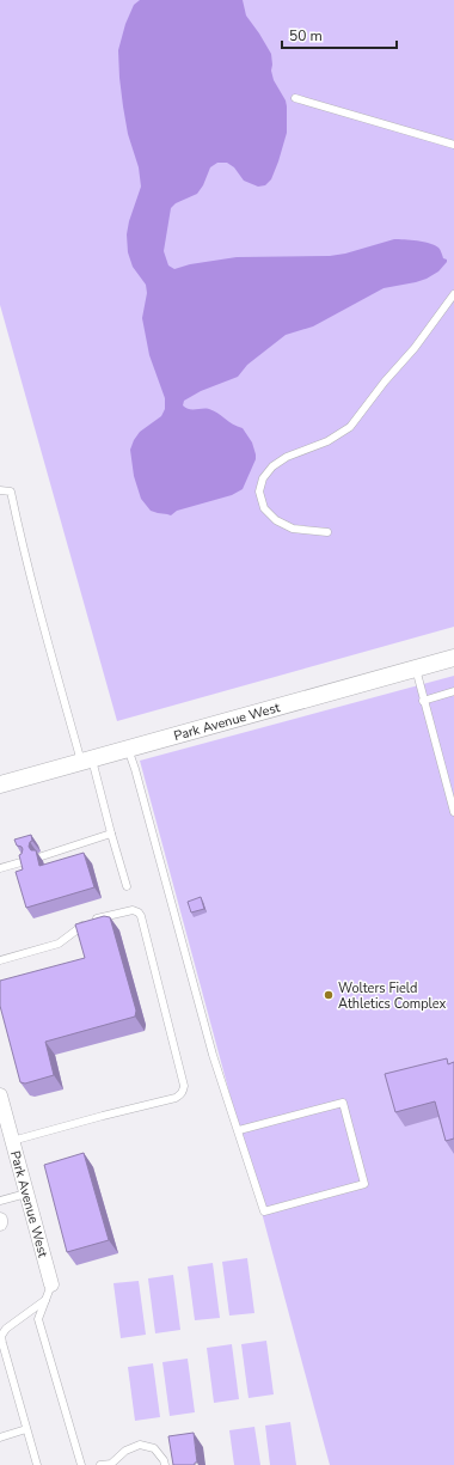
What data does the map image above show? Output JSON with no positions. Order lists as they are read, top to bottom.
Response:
{
  "streets": {
    "street": ["Park Avenue West"]
  },
  "places": ["Wolters Field Athletics Complex"],
  "scale_bar": "50 m"
}
